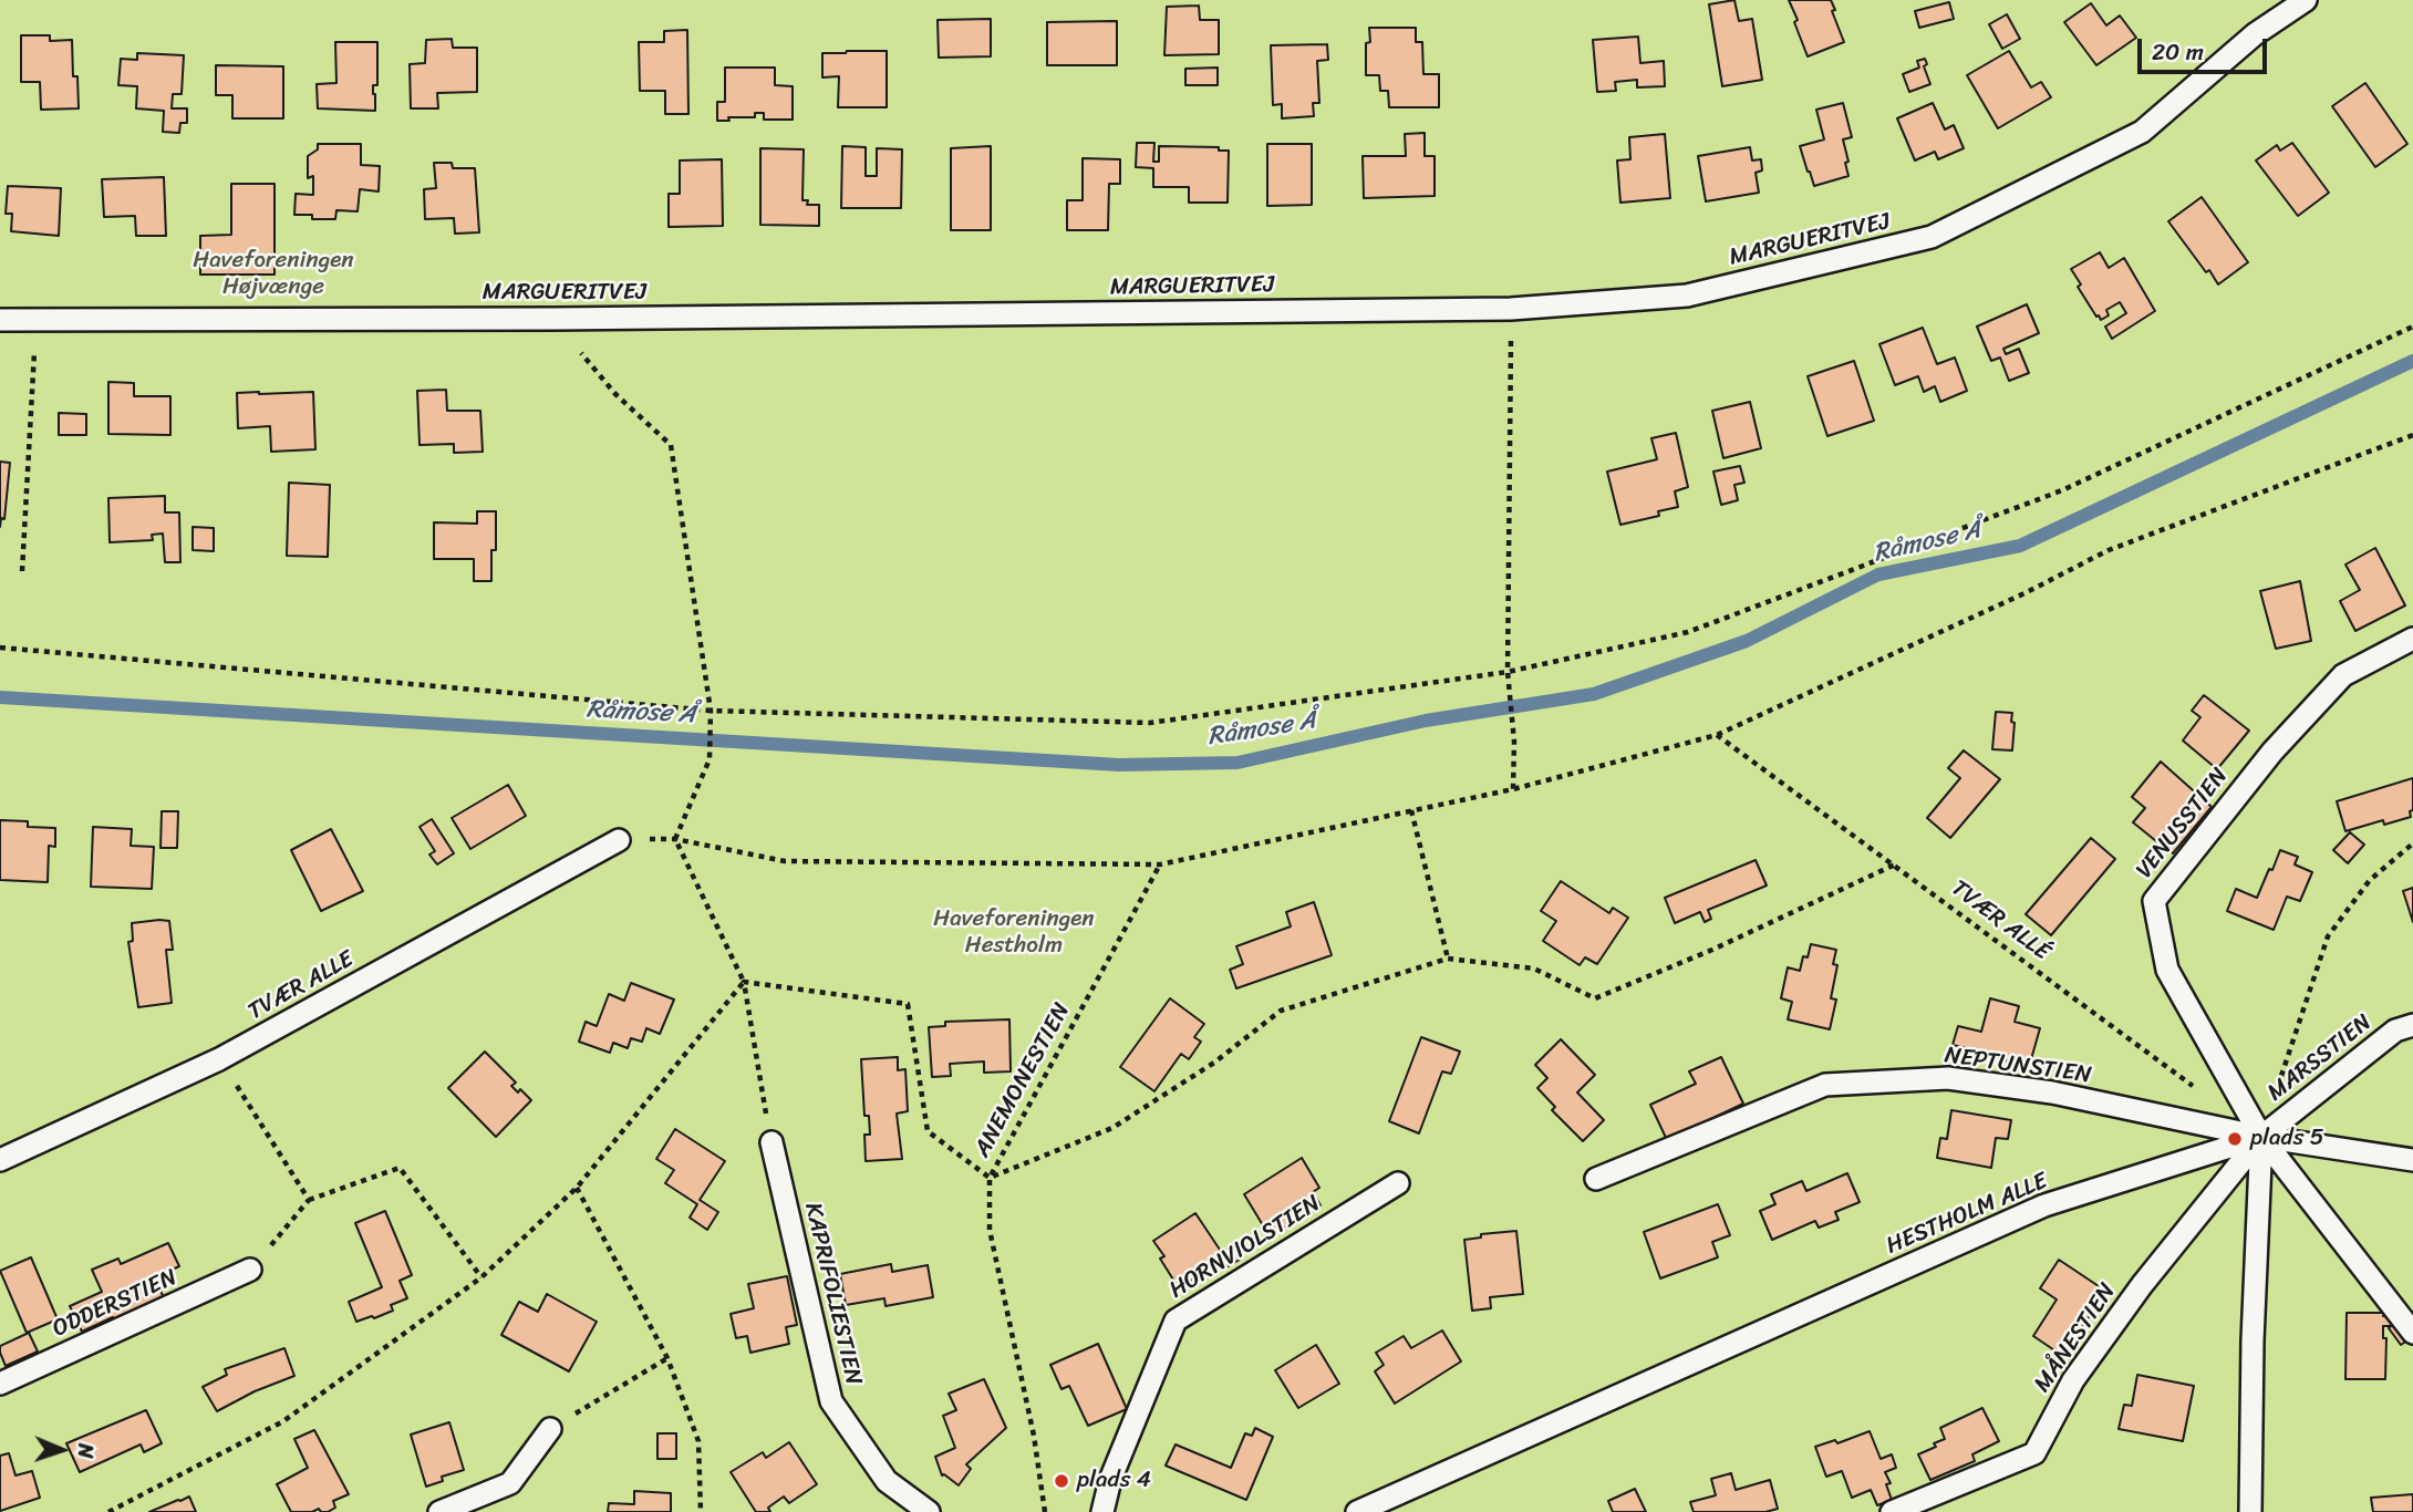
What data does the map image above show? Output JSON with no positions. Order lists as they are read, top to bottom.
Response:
{
  "streets": {
    "lane": [
      "MARGUERITVEJ",
      "VENUSSTIEN",
      "TVÆR ALLE",
      "MARSSTIEN",
      "NEPTUNSTIEN",
      "HESTHOLM ALLE",
      "HORNVIOLSTIEN",
      "KAPRIFOLIESTIEN",
      "ODDERSTIEN",
      "MÅNESTIEN"
    ],
    "path": ["TVÆR ALLÉ", "ANEMONESTIEN"]
  },
  "crossings": [
    ["VENUSSTIEN", "MARSSTIEN"],
    ["VENUSSTIEN", "NEPTUNSTIEN"],
    ["VENUSSTIEN", "HESTHOLM ALLE"],
    ["VENUSSTIEN", "MÅNESTIEN"],
    ["MARSSTIEN", "NEPTUNSTIEN"],
    ["MARSSTIEN", "HESTHOLM ALLE"],
    ["MARSSTIEN", "MÅNESTIEN"],
    ["NEPTUNSTIEN", "HESTHOLM ALLE"],
    ["NEPTUNSTIEN", "MÅNESTIEN"],
    ["HESTHOLM ALLE", "MÅNESTIEN"]
  ],
  "water": ["Råmose Å"],
  "parks": ["Haveforeningen Højvænge", "Haveforeningen Hestholm"],
  "places": ["plads 5", "plads 4"],
  "scale_bar": "20 m",
  "north": "right"
}
